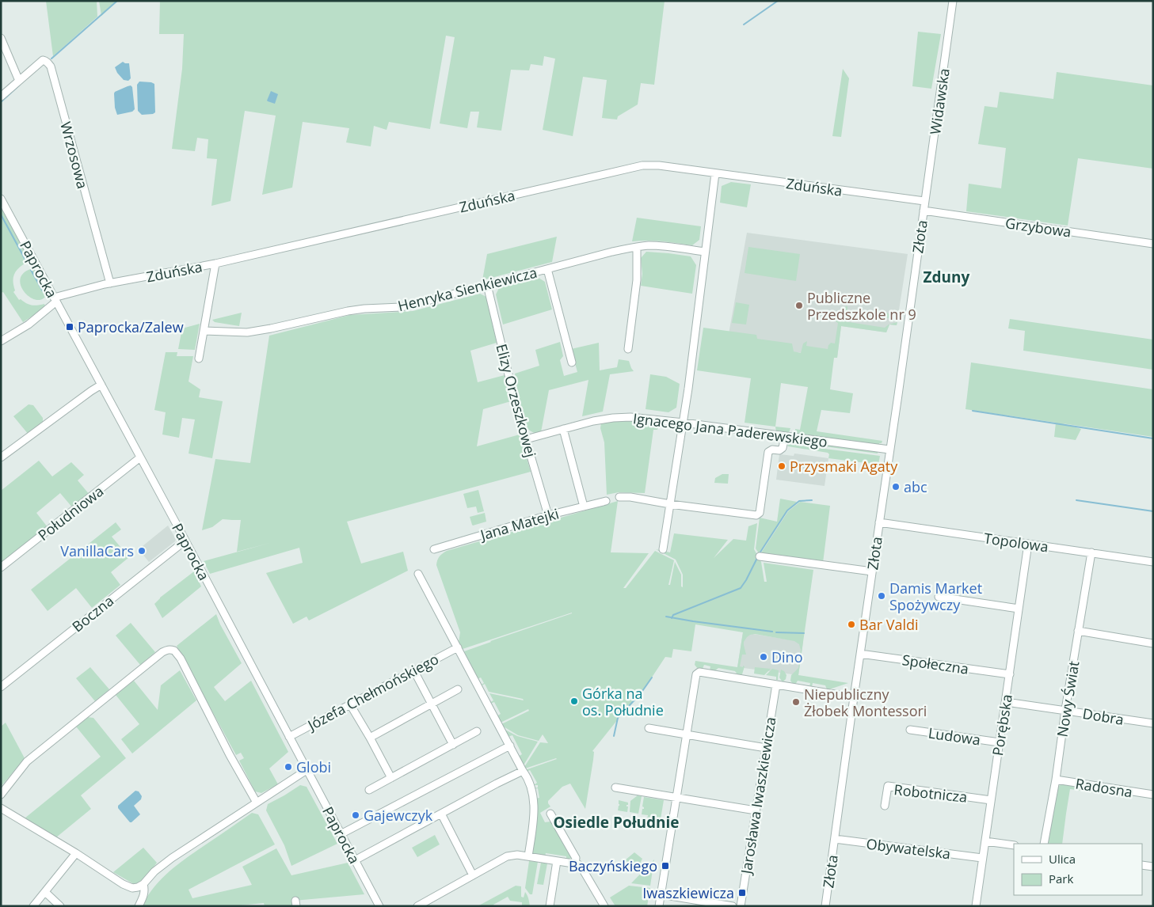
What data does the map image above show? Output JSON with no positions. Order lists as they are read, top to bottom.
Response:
{
  "streets": {
    "street": [
      "Widawska",
      "Wrzosowa",
      "Zduńska",
      "Grzybowa",
      "Złota",
      "Paprocka",
      "Henryka Sienkiewicza",
      "Elizy Orzeszkowej",
      "Ignacego Jana Paderewskiego",
      "Południowa",
      "Jana Matejki",
      "Topolowa",
      "Boczna",
      "Społeczna",
      "Józefa Chełmońskiego",
      "Nowy Świat",
      "Dobra",
      "Porębska",
      "Ludowa",
      "Radosna",
      "Robotnicza",
      "Jarosława Iwaszkiewicza",
      "Obywatelska"
    ]
  },
  "crossings": [
    ["Widawska", "Zduńska"],
    ["Widawska", "Złota"],
    ["Wrzosowa", "Zduńska"],
    ["Zduńska", "Złota"],
    ["Zduńska", "Paprocka"],
    ["Grzybowa", "Złota"],
    ["Złota", "Ignacego Jana Paderewskiego"],
    ["Złota", "Topolowa"],
    ["Złota", "Społeczna"],
    ["Złota", "Obywatelska"],
    ["Paprocka", "Południowa"],
    ["Paprocka", "Boczna"],
    ["Paprocka", "Józefa Chełmońskiego"],
    ["Henryka Sienkiewicza", "Elizy Orzeszkowej"],
    ["Elizy Orzeszkowej", "Ignacego Jana Paderewskiego"],
    ["Elizy Orzeszkowej", "Jana Matejki"],
    ["Topolowa", "Nowy Świat"],
    ["Topolowa", "Porębska"],
    ["Społeczna", "Porębska"],
    ["Nowy Świat", "Dobra"],
    ["Nowy Świat", "Radosna"],
    ["Dobra", "Porębska"],
    ["Porębska", "Ludowa"],
    ["Porębska", "Robotnicza"],
    ["Porębska", "Obywatelska"]
  ],
  "districts": ["Zduny", "Osiedle Południe"],
  "places": {
    "other": [
      "Publiczne Przedszkole nr 9",
      "Przysmaki Agaty",
      "abc",
      "VanillaCars",
      "Damis Market Spożywczy",
      "Bar Valdi",
      "Dino",
      "Górka na os. Południe",
      "Niepubliczny Żłobek Montessori",
      "Globi",
      "Gajewczyk"
    ],
    "transit": ["Paprocka/Zalew", "Baczyńskiego", "Iwaszkiewicza"]
  },
  "legend": ["Ulica", "Park"]
}
